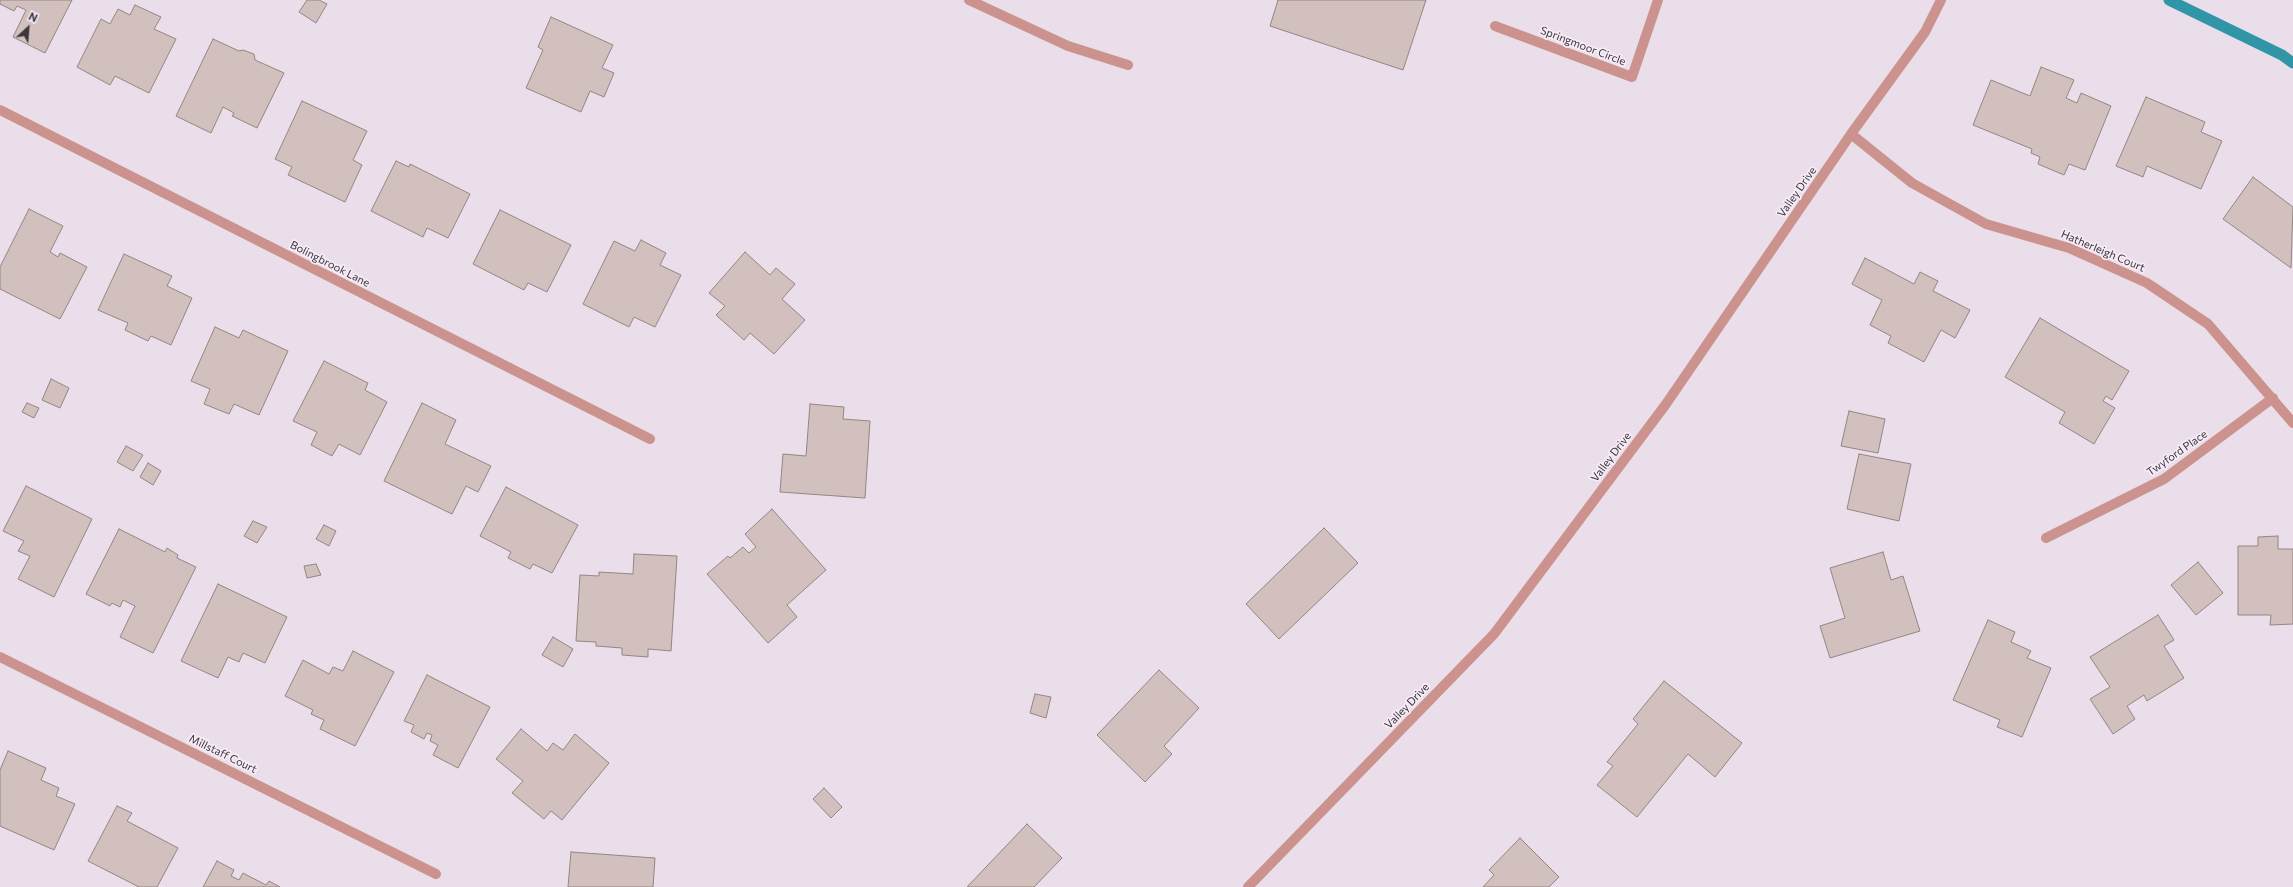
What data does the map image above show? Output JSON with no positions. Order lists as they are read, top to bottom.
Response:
{
  "streets": {
    "street": [
      "Springmoor Circle",
      "Valley Drive",
      "Hatherleigh Court",
      "Bolingbrook Lane",
      "Twyford Place",
      "Millstaff Court"
    ]
  },
  "crossings": [
    ["Valley Drive", "Hatherleigh Court"],
    ["Hatherleigh Court", "Twyford Place"]
  ],
  "north": "top right"
}
